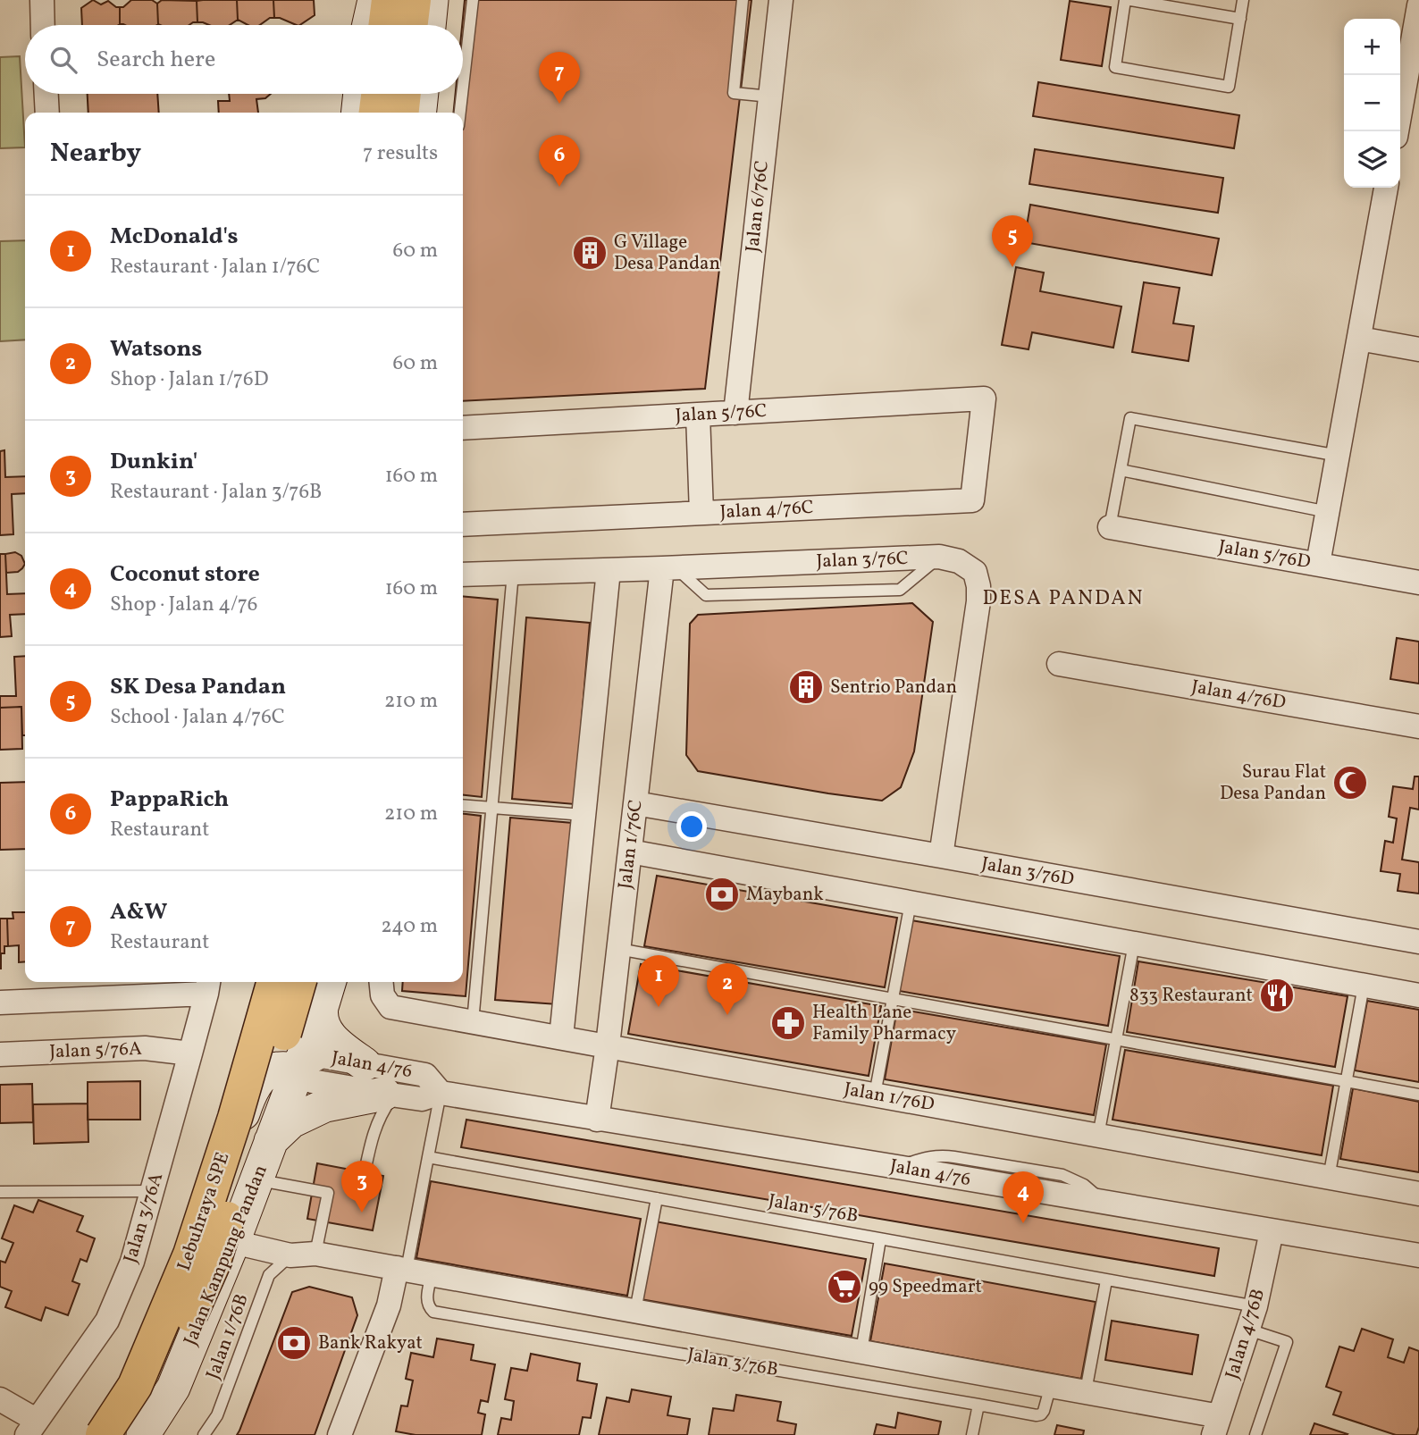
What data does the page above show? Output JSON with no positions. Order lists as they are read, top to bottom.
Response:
{
  "streets": {
    "highway": ["Lebuhraya SPE"],
    "street": [
      "Jalan 6/76C",
      "Jalan 5/76C",
      "Jalan 4/76C",
      "Jalan 5/76D",
      "Jalan 3/76C",
      "Jalan 4/76D",
      "Jalan 1/76C",
      "Jalan 3/76D",
      "Jalan 5/76A",
      "Jalan 4/76",
      "Jalan 1/76D",
      "Jalan 3/76A",
      "Jalan Kampung Pandan",
      "Jalan 4/76B",
      "Jalan 3/76B"
    ],
    "lane": ["Jalan 5/76B", "Jalan 1/76B"]
  },
  "crossings": [
    ["Jalan 6/76C", "Jalan 5/76C"],
    ["Jalan 5/76C", "Jalan 4/76C"],
    ["Jalan 3/76C", "Jalan 1/76C"],
    ["Jalan 3/76C", "Jalan 3/76D"],
    ["Jalan 1/76C", "Jalan 3/76D"],
    ["Jalan 1/76C", "Jalan 4/76"],
    ["Jalan 1/76C", "Jalan 1/76D"],
    ["Jalan 5/76A", "Jalan 3/76A"],
    ["Jalan 4/76", "Jalan Kampung Pandan"],
    ["Jalan 4/76", "Jalan 4/76B"],
    ["Jalan 5/76B", "Jalan 4/76B"],
    ["Jalan Kampung Pandan", "Jalan 3/76B"],
    ["Jalan 4/76B", "Jalan 3/76B"],
    ["Jalan 1/76B", "Jalan 3/76B"]
  ],
  "districts": ["DESA PANDAN"],
  "places": {
    "building": ["G Village Desa Pandan", "Sentrio Pandan"],
    "mosque": ["Surau Flat Desa Pandan"],
    "bank": ["Maybank", "Bank Rakyat"],
    "restaurant": ["833 Restaurant"],
    "pharmacy": ["Health Lane Family Pharmacy"],
    "supermarket": ["99 Speedmart"]
  },
  "page": {
    "map_buttons": ["+", "−"],
    "search": "Search here",
    "pins": [
      "7",
      "6",
      "5",
      "1",
      "2",
      "3",
      "4"
    ],
    "heading": ["Nearby", "7 results"],
    "list": [
      {
        "mark": "1",
        "name": "McDonald's",
        "note": "Restaurant · Jalan 1/76C",
        "value": "60 m"
      },
      {
        "mark": "2",
        "name": "Watsons",
        "note": "Shop · Jalan 1/76D",
        "value": "60 m"
      },
      {
        "mark": "3",
        "name": "Dunkin'",
        "note": "Restaurant · Jalan 3/76B",
        "value": "160 m"
      },
      {
        "mark": "4",
        "name": "Coconut store",
        "note": "Shop · Jalan 4/76",
        "value": "160 m"
      },
      {
        "mark": "5",
        "name": "SK Desa Pandan",
        "note": "School · Jalan 4/76C",
        "value": "210 m"
      },
      {
        "mark": "6",
        "name": "PappaRich",
        "note": "Restaurant",
        "value": "210 m"
      },
      {
        "mark": "7",
        "name": "A&W",
        "note": "Restaurant",
        "value": "240 m"
      }
    ]
  }
}
